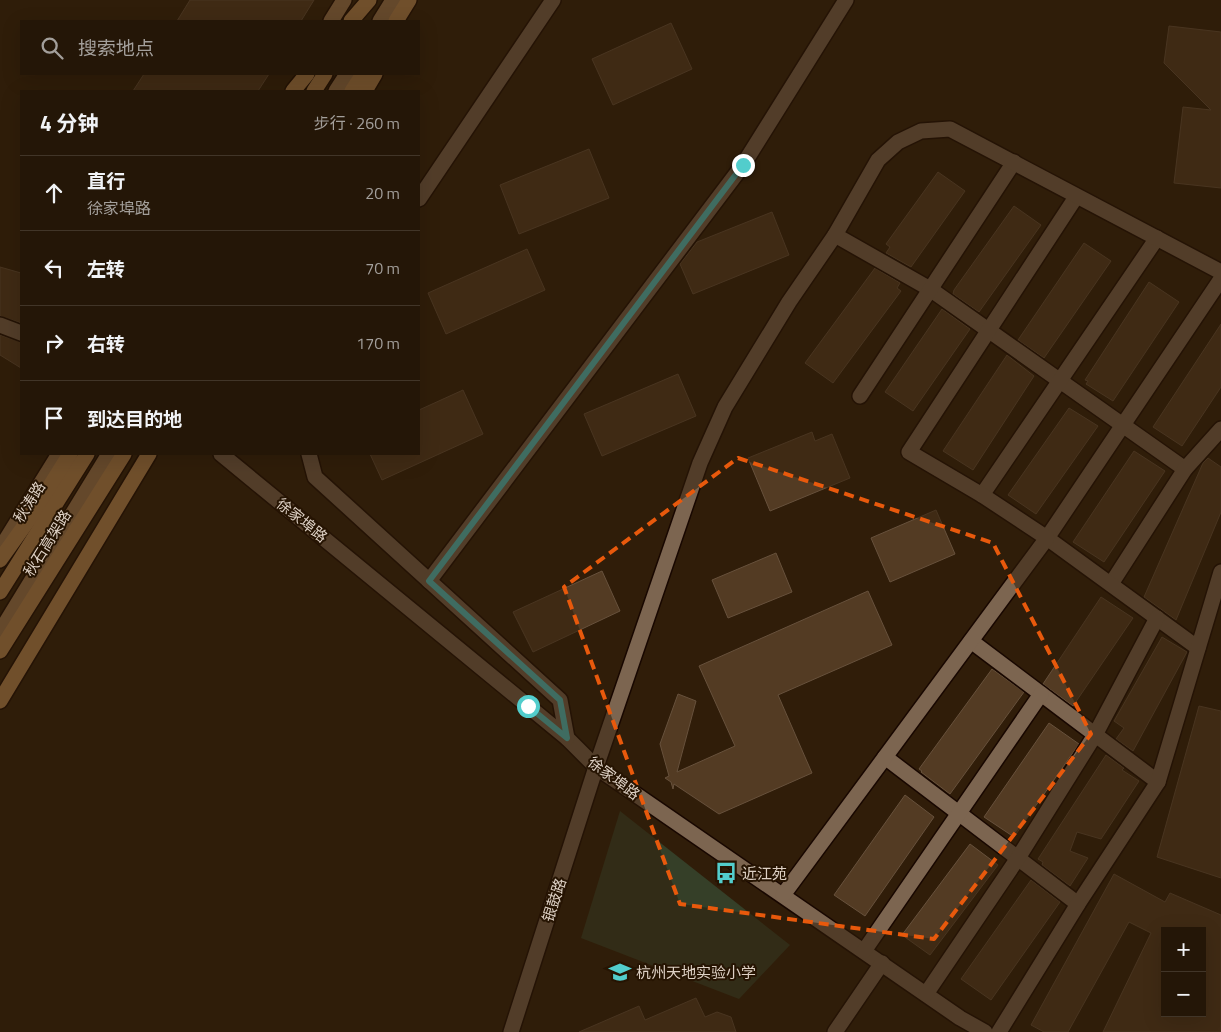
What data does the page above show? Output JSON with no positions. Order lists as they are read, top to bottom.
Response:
{
  "streets": {
    "highway": ["秋石高架路"],
    "main road": ["秋涛路"],
    "street": ["徐家埠路", "银鼓路"]
  },
  "crossings": [
    ["徐家埠路", "银鼓路"]
  ],
  "places": {
    "bus stop": ["近江苑"],
    "school or university": ["杭州天地实验小学"]
  },
  "page": {
    "search": "搜索地点",
    "heading": ["4 分钟", "步行 · 260 m"],
    "list": [
      ["直行", "徐家埠路", "20 m"],
      ["左转", "70 m"],
      ["右转", "170 m"],
      "到达目的地"
    ],
    "map_buttons": ["+", "−"]
  }
}
